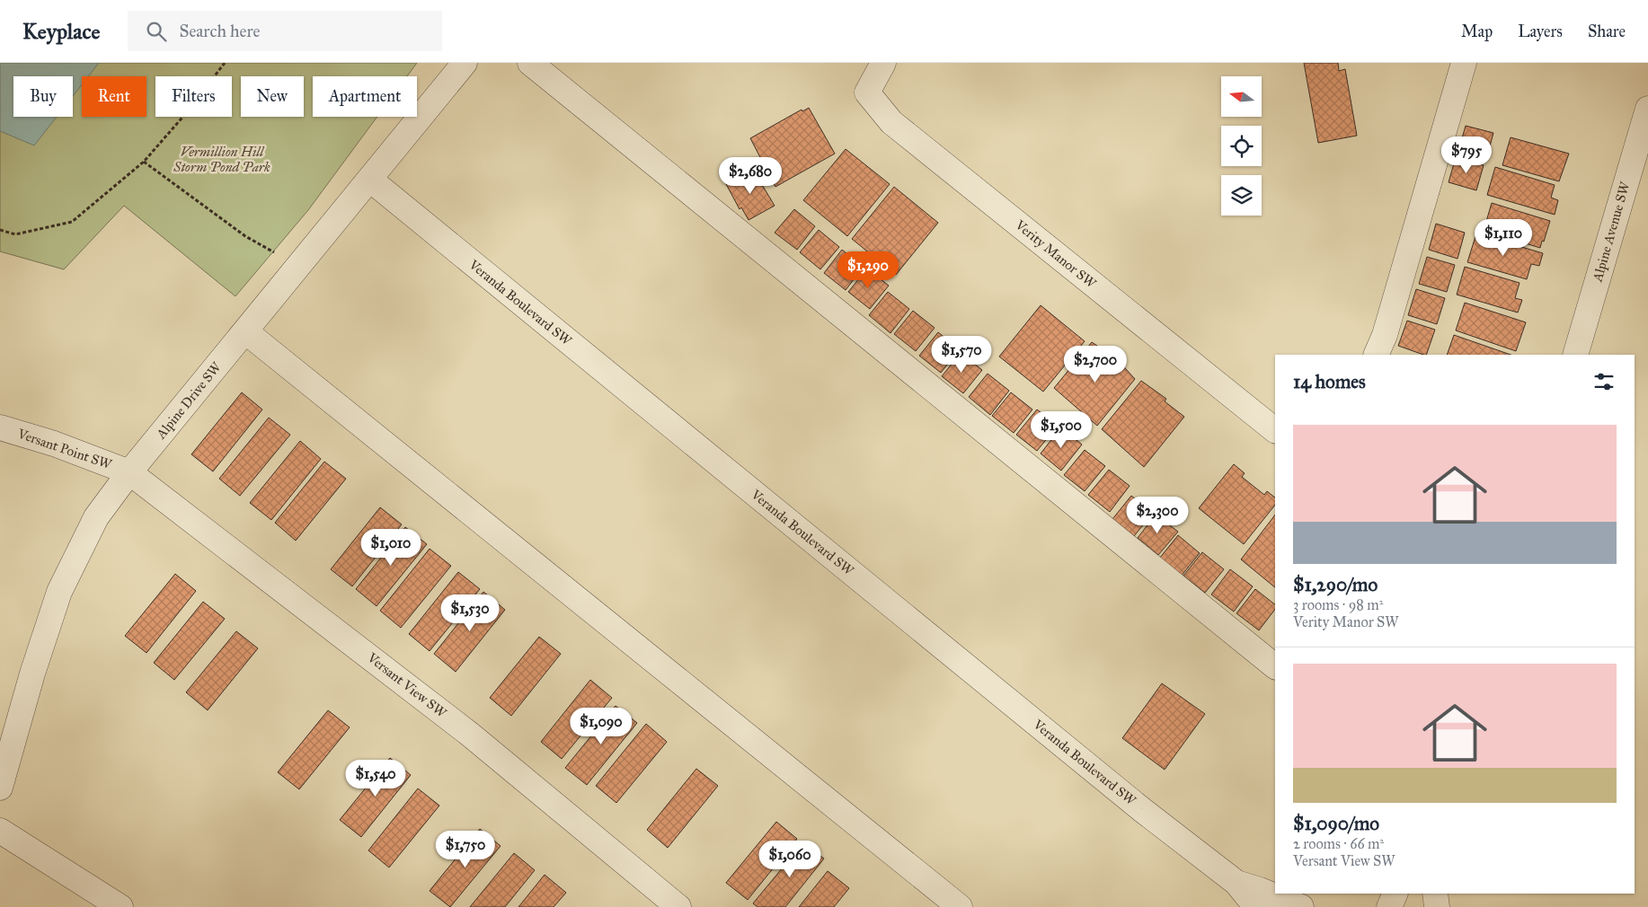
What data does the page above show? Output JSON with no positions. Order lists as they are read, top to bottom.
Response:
{
  "streets": {
    "street": [
      "Alpine Avenue SW",
      "Verity Manor SW",
      "Veranda Boulevard SW",
      "Alpine Drive SW",
      "Versant Point SW",
      "Versant View SW"
    ]
  },
  "crossings": [
    ["Veranda Boulevard SW", "Alpine Drive SW"],
    ["Alpine Drive SW", "Versant Point SW"],
    ["Alpine Drive SW", "Versant View SW"],
    ["Versant Point SW", "Versant View SW"]
  ],
  "parks": ["Vermillion Hill Storm Pond Park"],
  "north": "left",
  "page": {
    "header": "Keyplace",
    "search": "Search here",
    "nav": ["Map", "Layers", "Share"],
    "chip": [
      "Buy",
      "Rent",
      "Filters",
      "New",
      "Apartment"
    ],
    "price": [
      "$795",
      "$2,680",
      "$1,110",
      "$1,290",
      "$1,570",
      "$2,700",
      "$1,500",
      "$2,300",
      "$1,010",
      "$1,530",
      "$1,090",
      "$1,540",
      "$1,750",
      "$1,060"
    ],
    "heading": "14 homes",
    "list": [
      {
        "name": "$1,290/mo",
        "note": "3 rooms · 98 m² · Verity Manor SW"
      },
      {
        "name": "$1,090/mo",
        "note": "2 rooms · 66 m² · Versant View SW"
      }
    ]
  }
}
